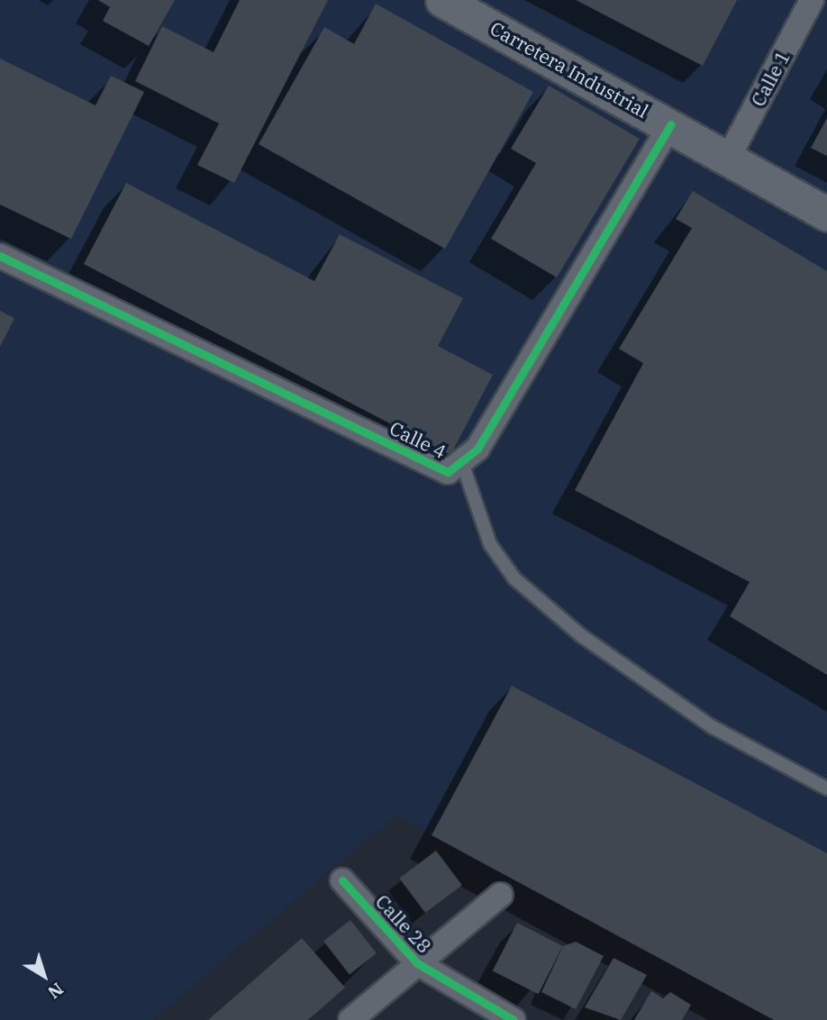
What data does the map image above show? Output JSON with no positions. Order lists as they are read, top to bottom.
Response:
{
  "streets": {
    "street": [
      "Carretera Industrial",
      "Calle 1",
      "Calle 4",
      "Calle 28"
    ]
  },
  "crossings": [
    ["Carretera Industrial", "Calle 1"],
    ["Carretera Industrial", "Calle 4"]
  ],
  "north": "bottom right"
}
